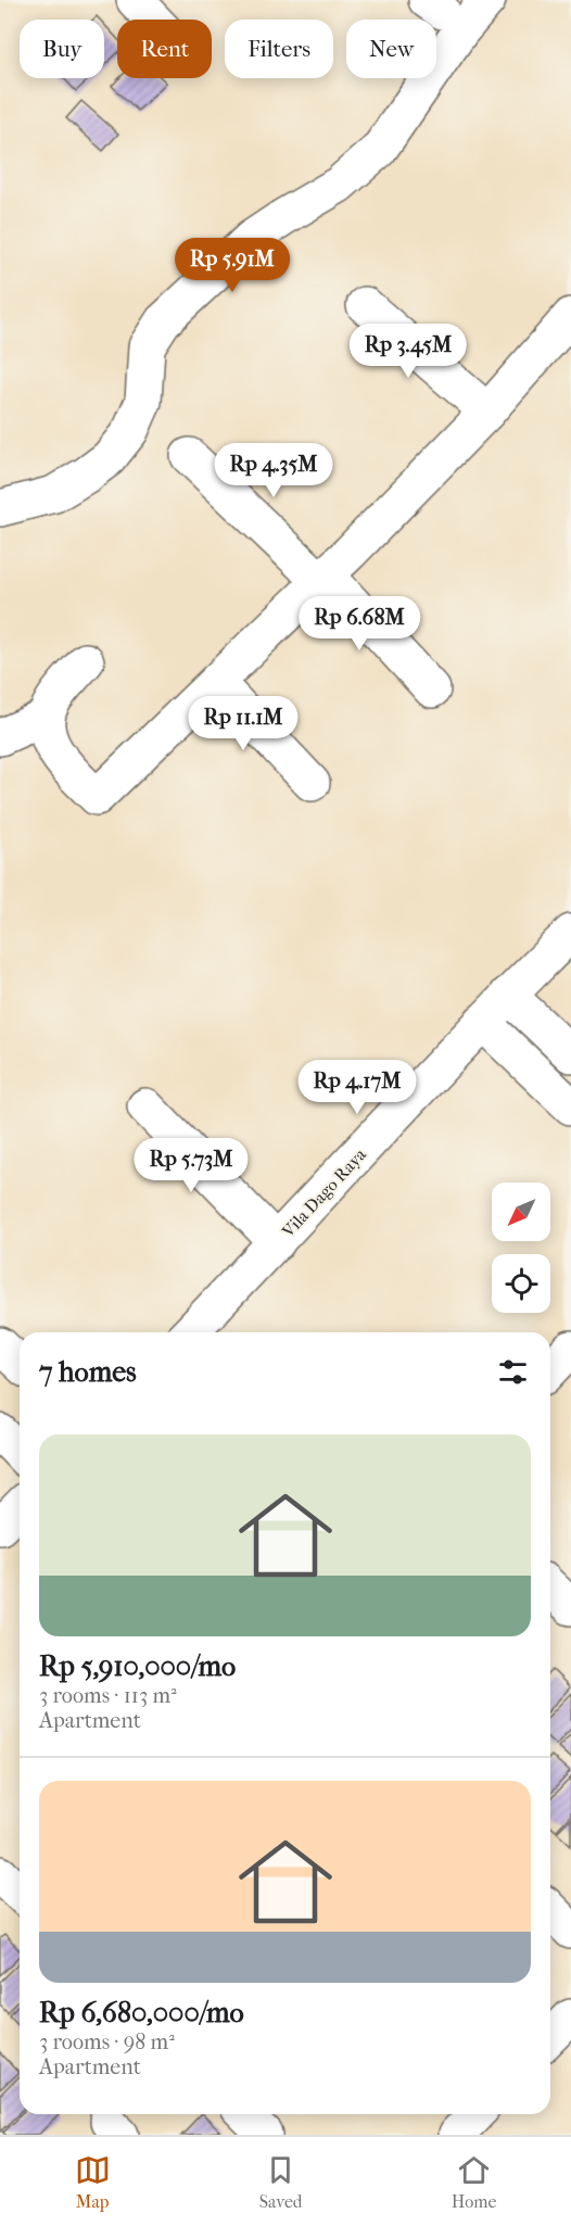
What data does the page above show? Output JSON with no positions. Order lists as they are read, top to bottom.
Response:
{
  "streets": {
    "street": ["Vila Dago Raya"]
  },
  "north": "bottom left",
  "page": {
    "chip": [
      "Buy",
      "Rent",
      "Filters",
      "New"
    ],
    "price": [
      "Rp 5.91M",
      "Rp 3.45M",
      "Rp 4.35M",
      "Rp 6.68M",
      "Rp 11.1M",
      "Rp 4.17M",
      "Rp 5.73M"
    ],
    "heading": "7 homes",
    "list": [
      {
        "name": "Rp 5,910,000/mo",
        "note": "3 rooms · 113 m² · Apartment"
      },
      {
        "name": "Rp 6,680,000/mo",
        "note": "3 rooms · 98 m² · Apartment"
      }
    ],
    "tabs": ["Map", "Saved", "Home"]
  }
}
